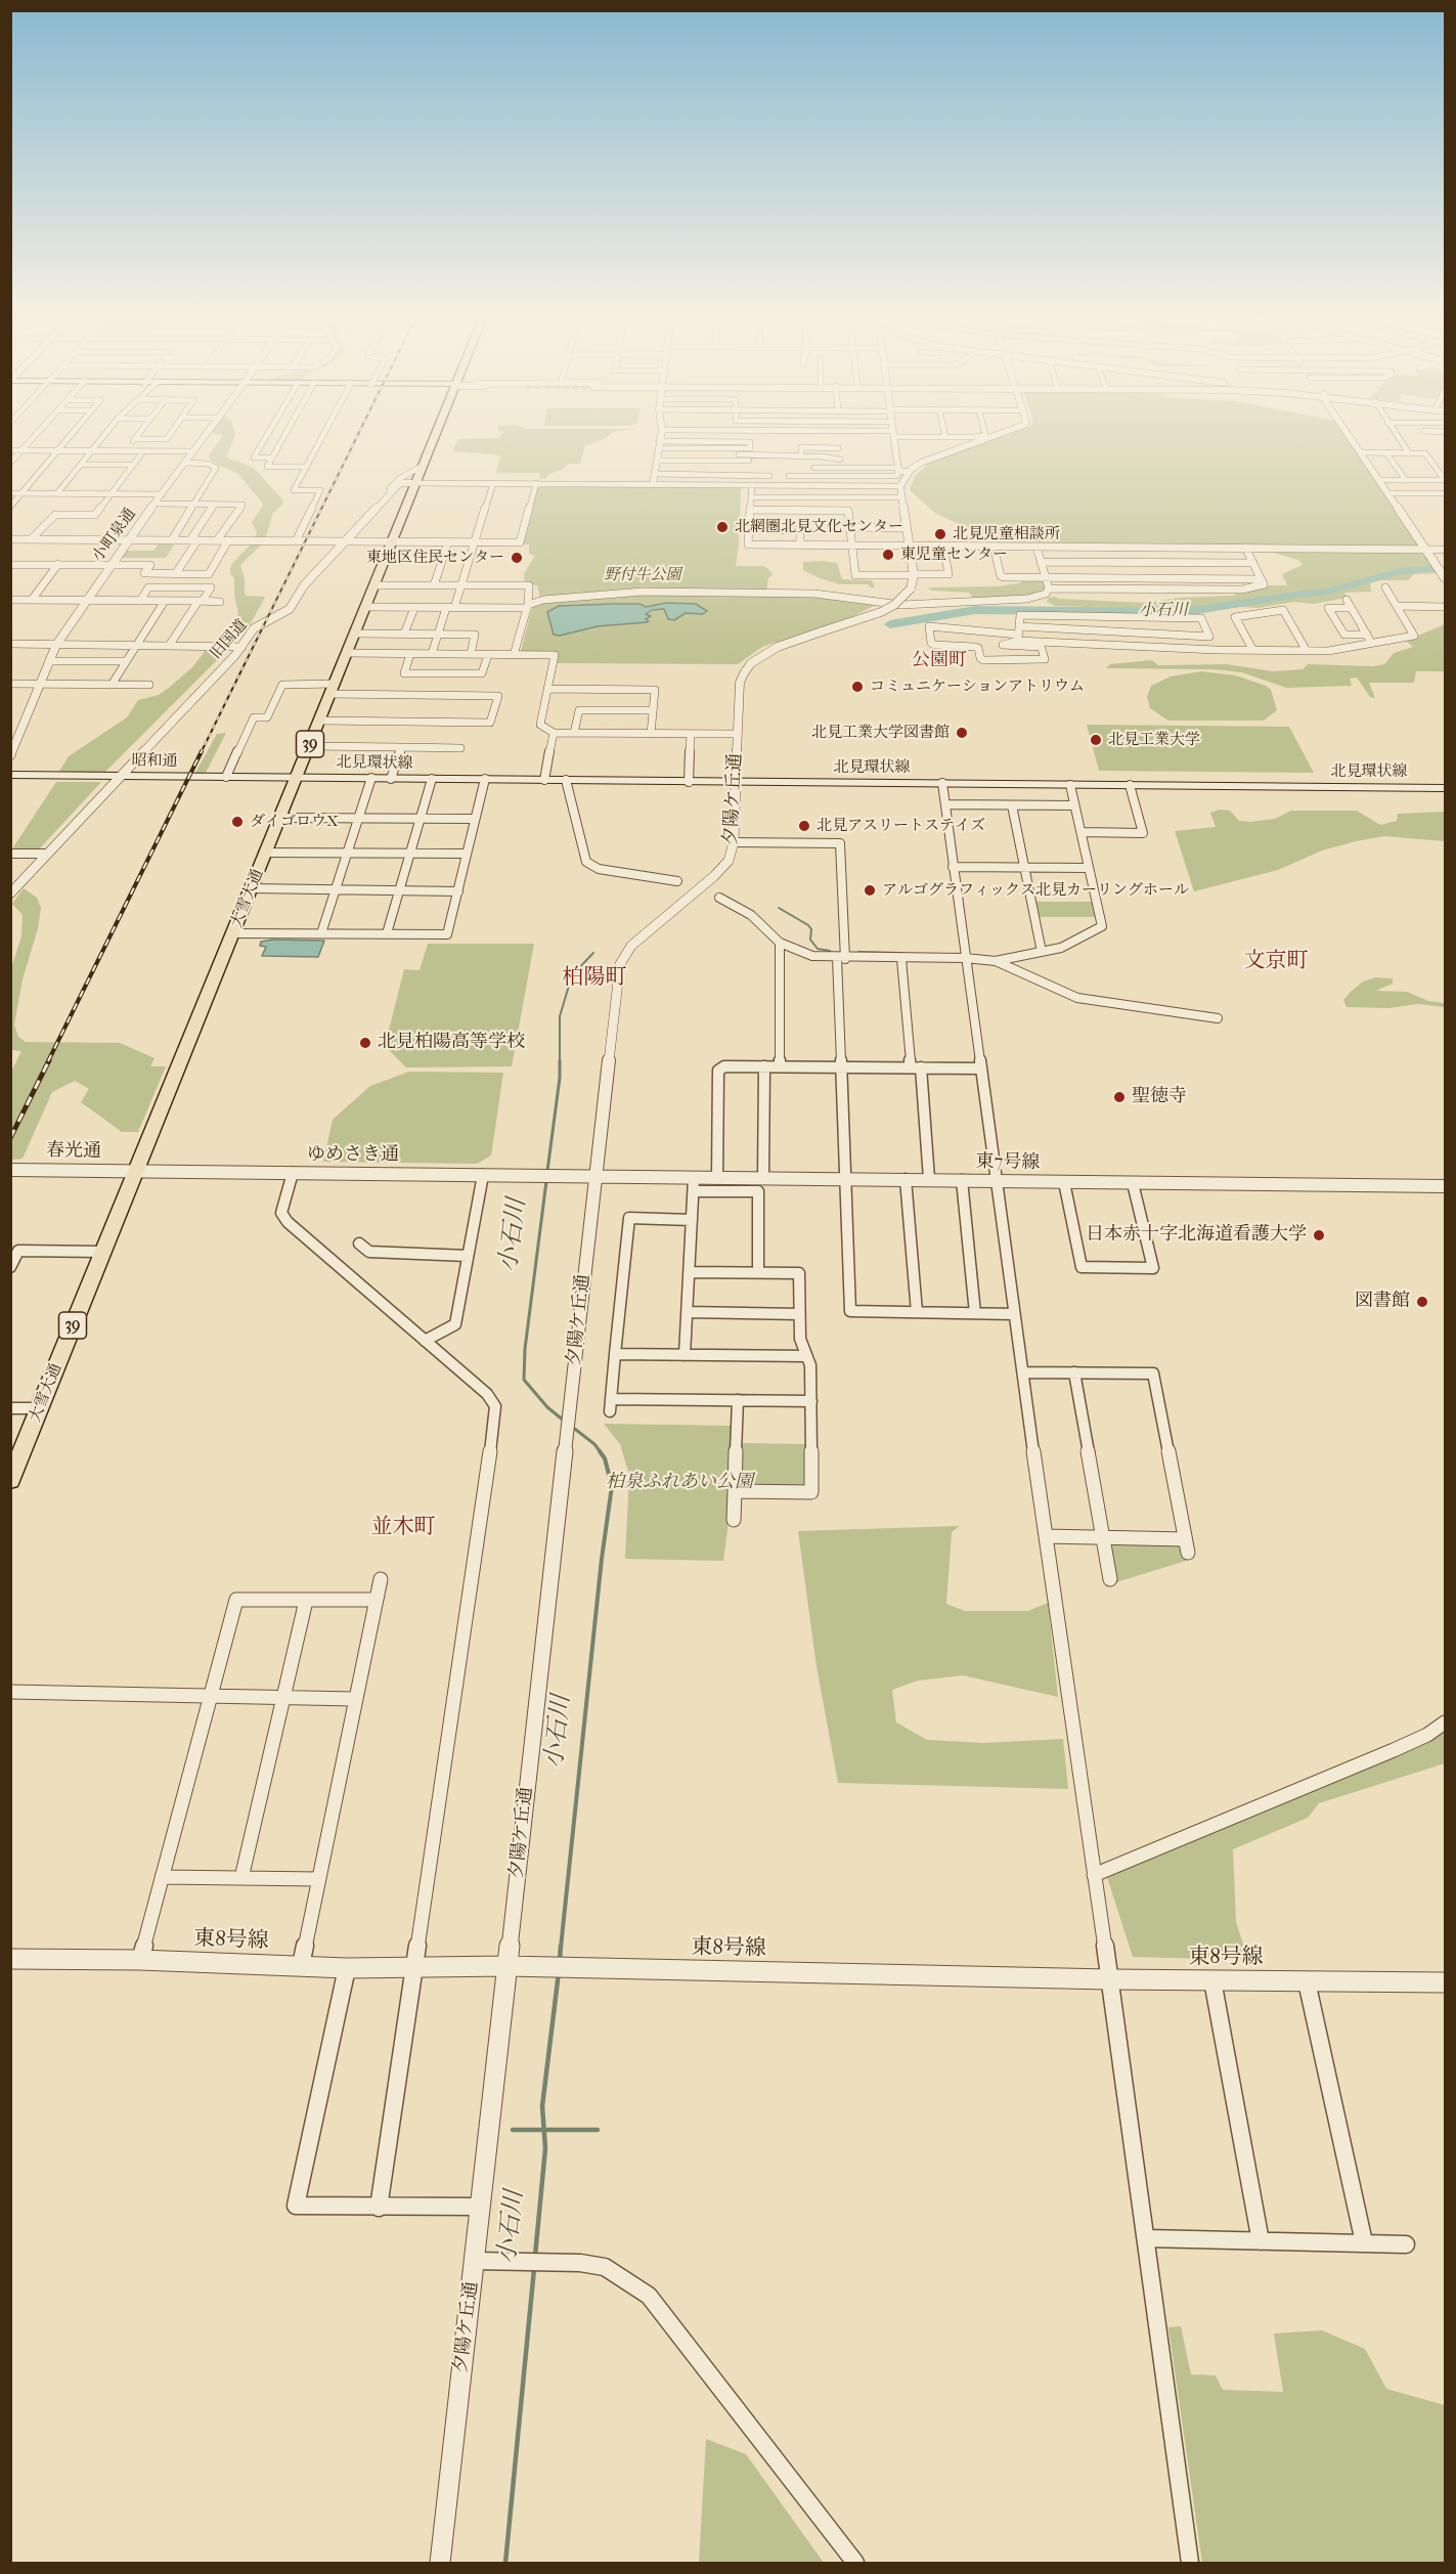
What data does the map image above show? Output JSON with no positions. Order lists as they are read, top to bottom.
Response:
{
  "streets": {
    "highway": ["39", "大雪大通"],
    "main road": ["昭和通", "北見環状線"],
    "street": [
      "小町泉通",
      "旧国道",
      "夕陽ケ丘通",
      "春光通",
      "ゆめさき通",
      "東7号線",
      "東8号線"
    ]
  },
  "crossings": [
    ["旧国道", "昭和通"],
    ["旧国道", "大雪大通"],
    ["昭和通", "北見環状線"],
    ["昭和通", "大雪大通"],
    ["北見環状線", "夕陽ケ丘通"],
    ["北見環状線", "大雪大通"],
    ["夕陽ケ丘通", "東7号線"],
    ["夕陽ケ丘通", "東8号線"],
    ["大雪大通", "春光通"],
    ["大雪大通", "ゆめさき通"],
    ["春光通", "ゆめさき通"],
    ["ゆめさき通", "東7号線"]
  ],
  "districts": [
    "公園町",
    "文京町",
    "柏陽町",
    "並木町"
  ],
  "water": ["小石川"],
  "parks": ["野付牛公園", "柏泉ふれあい公園"],
  "places": [
    "北網圏北見文化センター",
    "北見児童相談所",
    "東児童センター",
    "東地区住民センター",
    "コミュニケーションアトリウム",
    "北見工業大学図書館",
    "北見工業大学",
    "ダイゴロウX",
    "北見アスリートステイズ",
    "アルゴグラフィックス北見カーリングホール",
    "北見柏陽高等学校",
    "聖徳寺",
    "日本赤十字北海道看護大学",
    "図書館"
  ]
}
